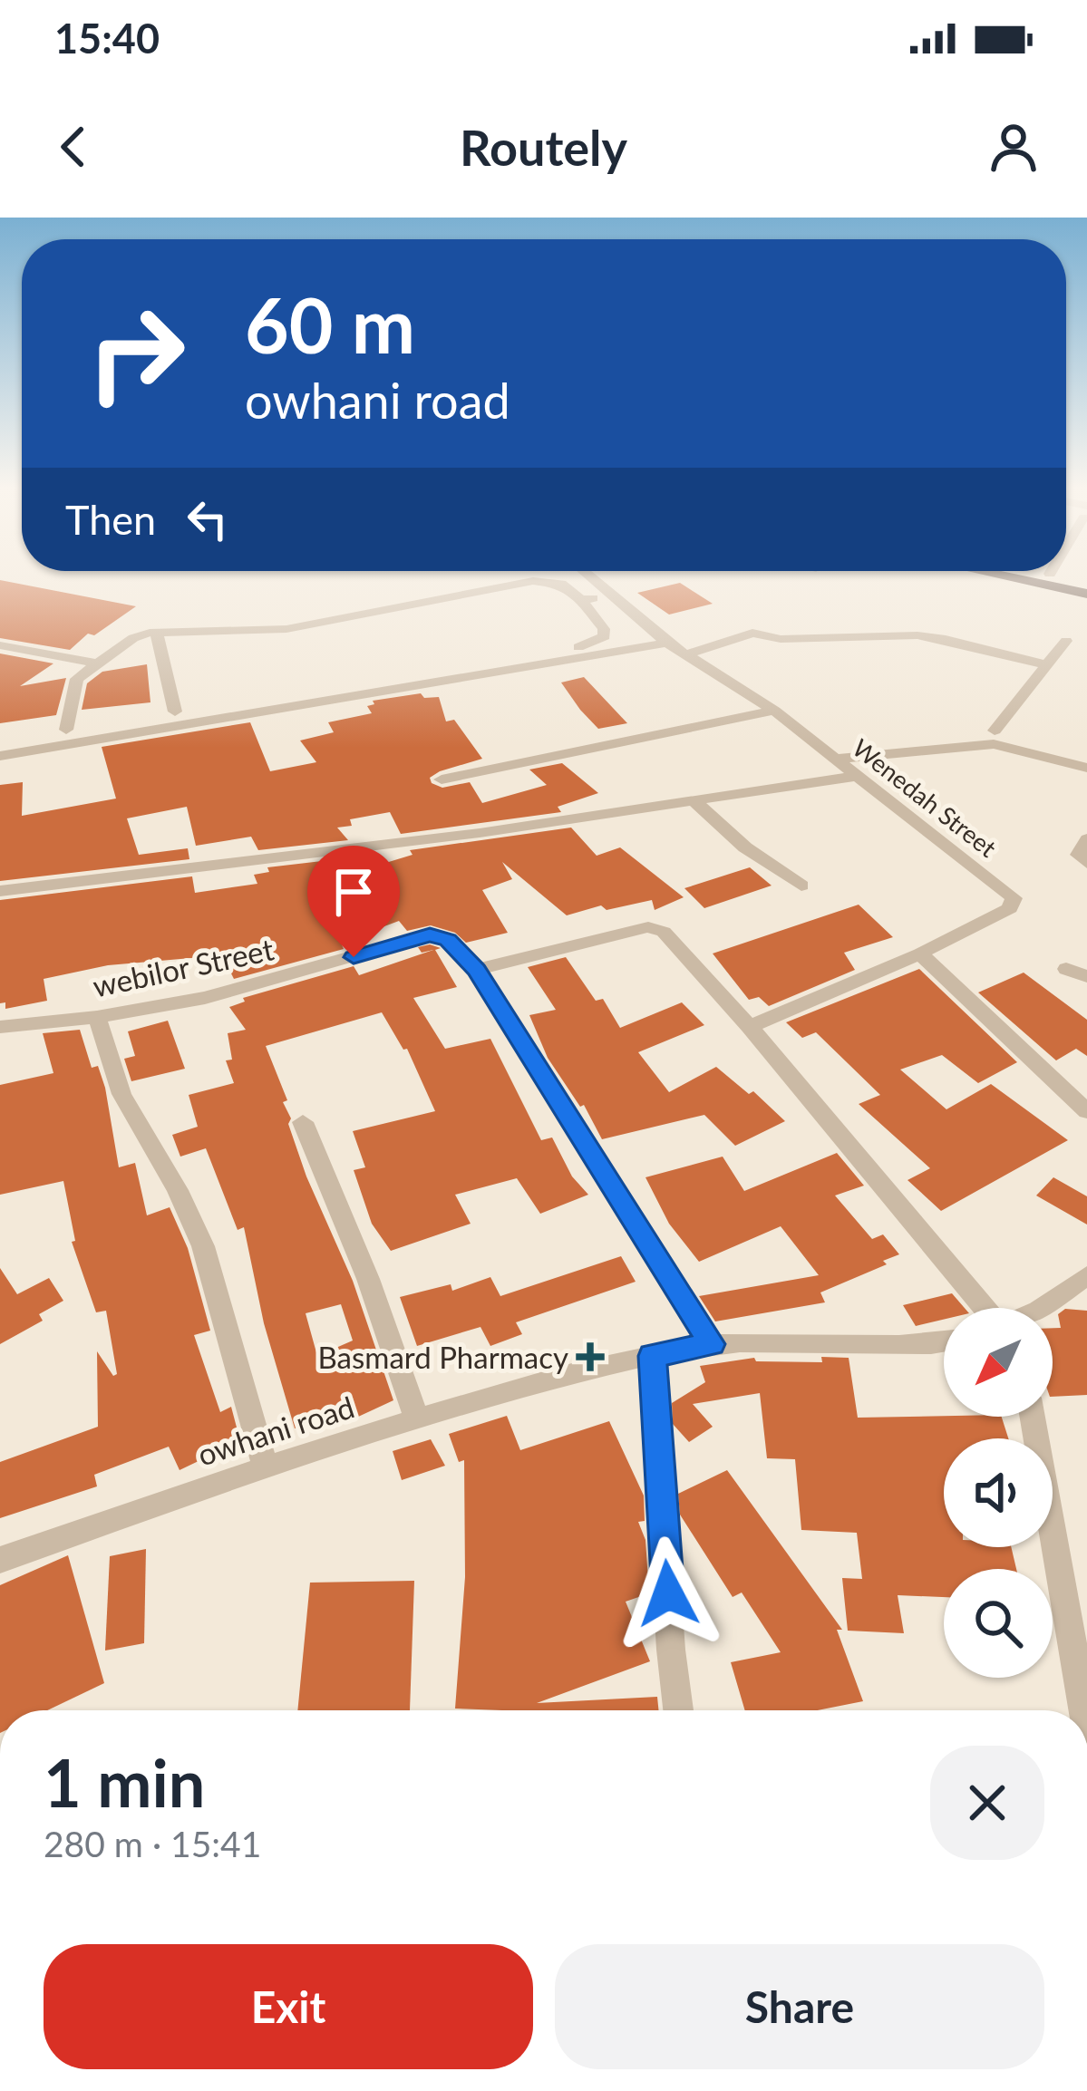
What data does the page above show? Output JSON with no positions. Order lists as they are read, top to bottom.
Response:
{
  "streets": {
    "street": ["Wenedah Street", "webilor Street", "owhani road"]
  },
  "places": {
    "health": ["Basmard Pharmacy"]
  },
  "north": "bottom left",
  "page": {
    "status": "15:40",
    "header": "Routely",
    "turn": ["60 m", "owhani road"],
    "then": "Then",
    "heading": ["1 min", "280 m · 15:41"],
    "buttons": ["Exit", "Share"]
  }
}
